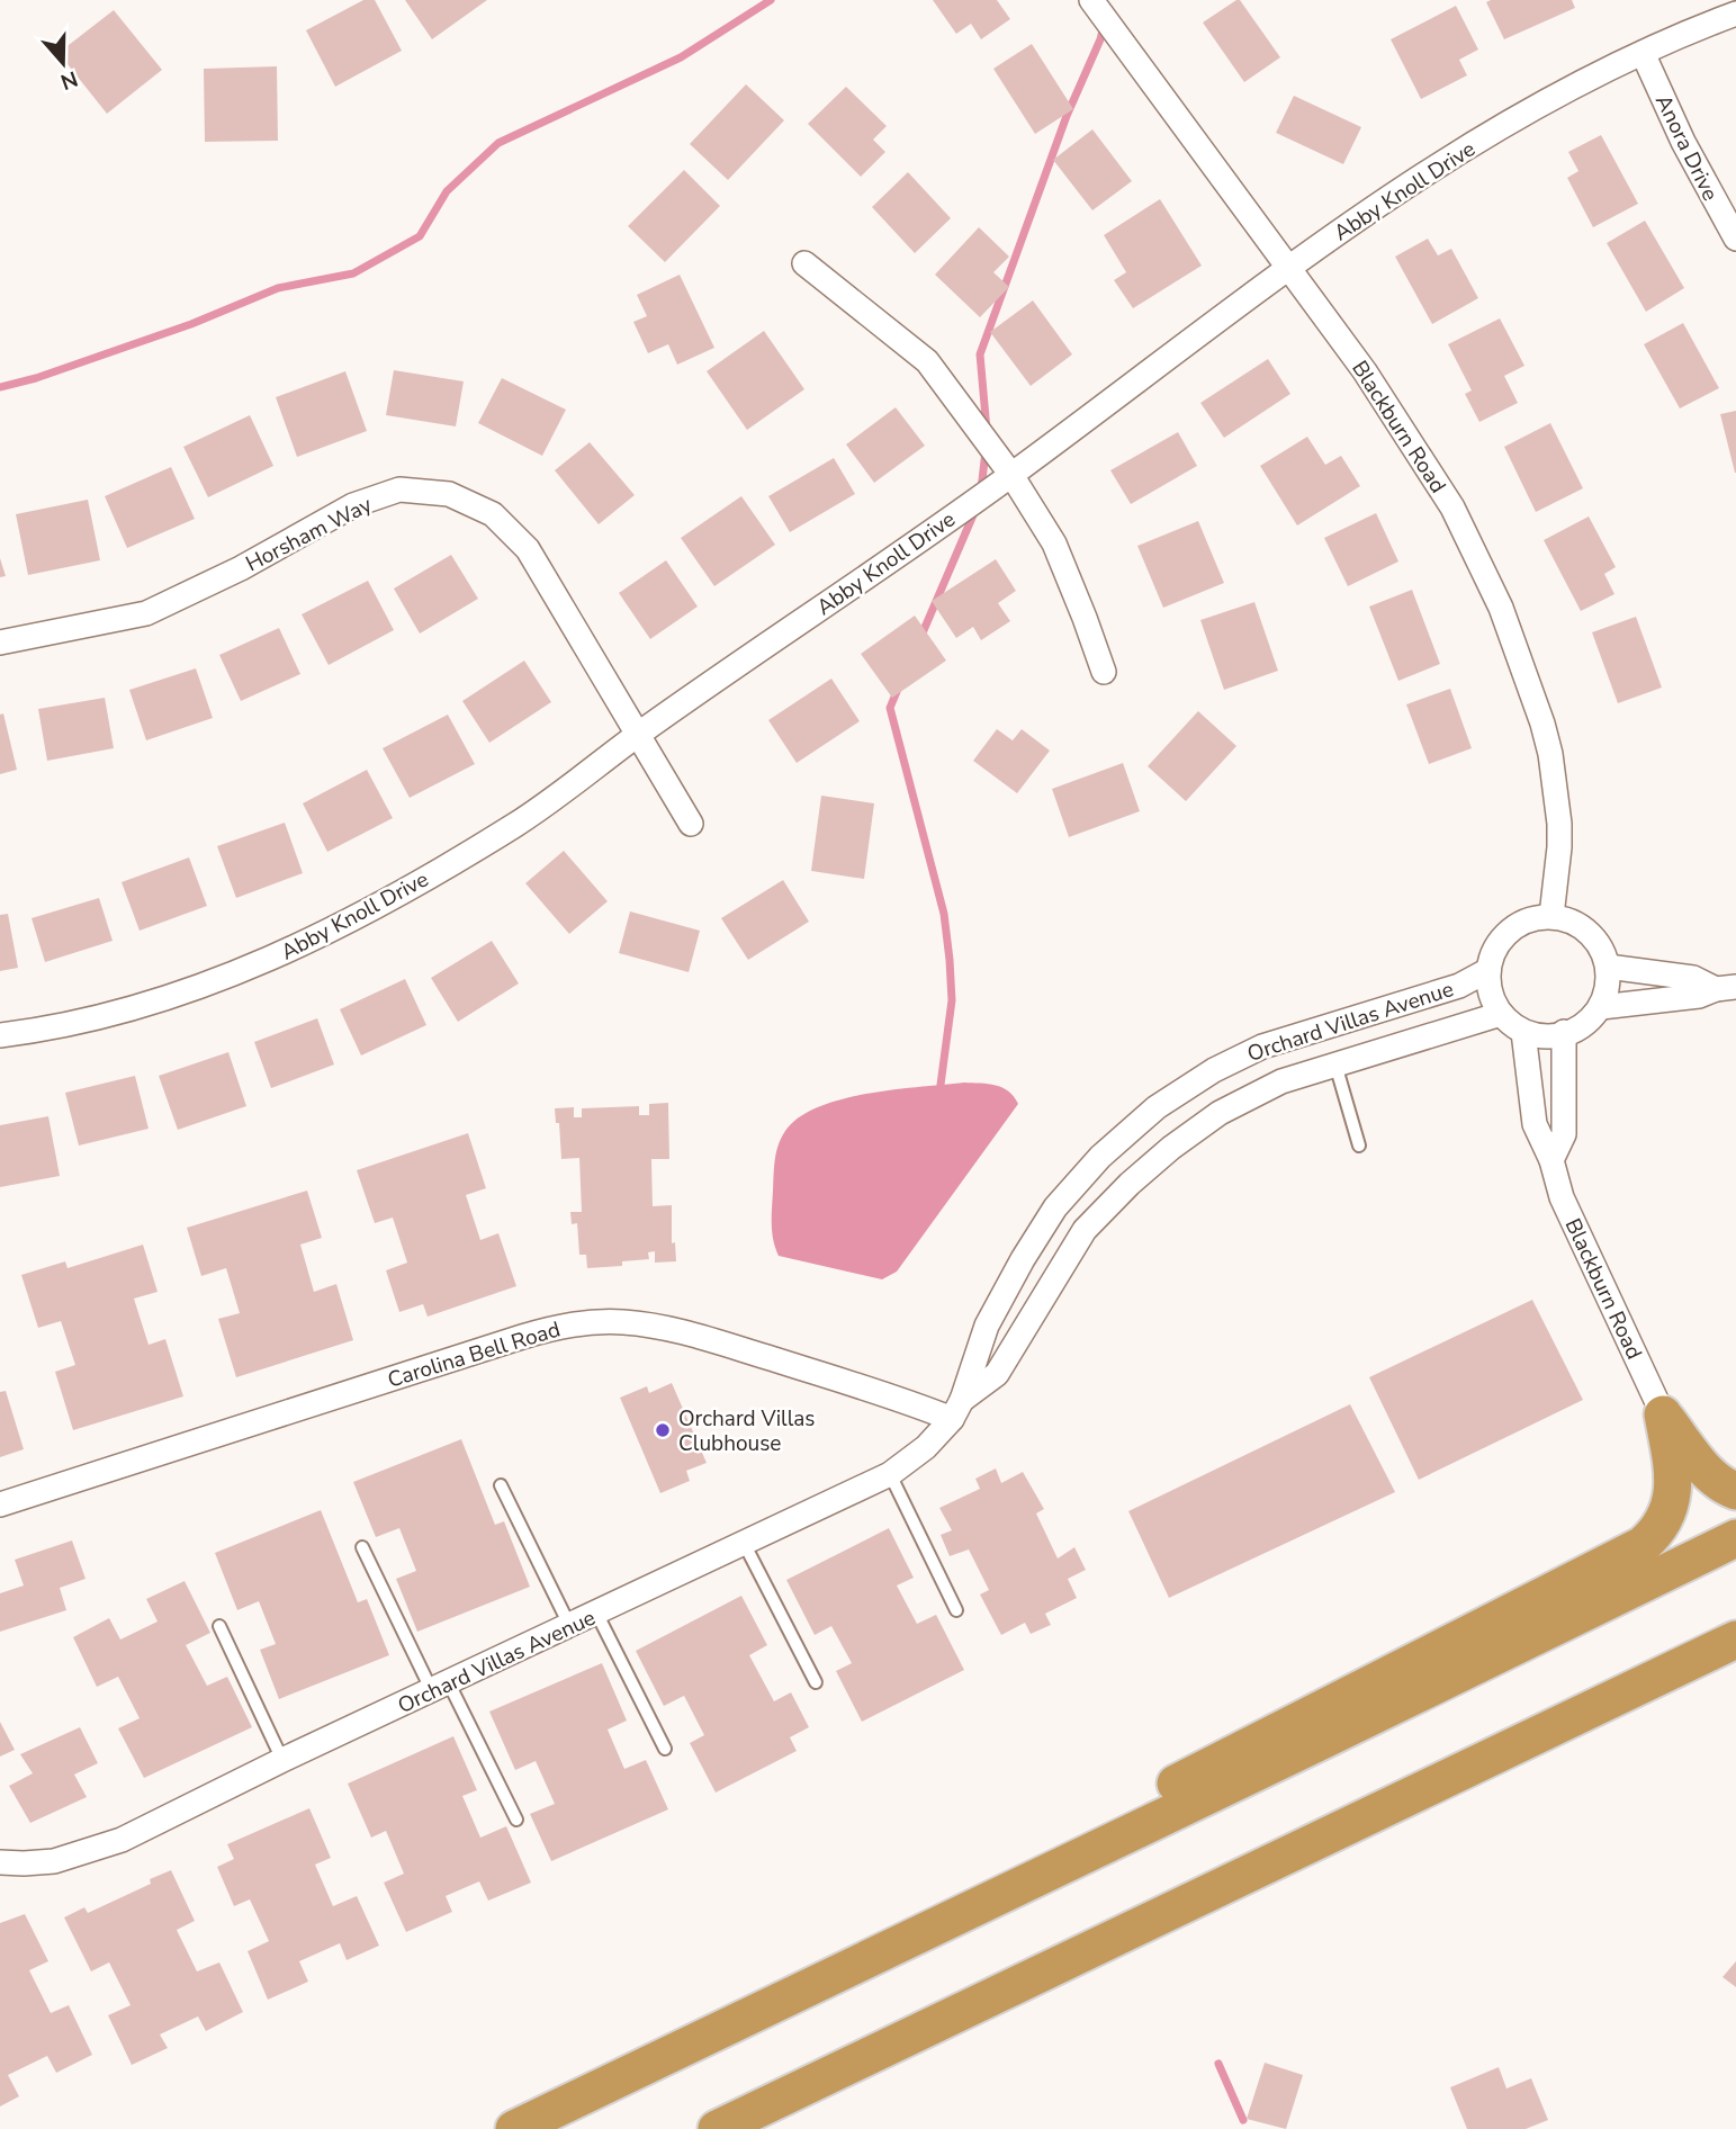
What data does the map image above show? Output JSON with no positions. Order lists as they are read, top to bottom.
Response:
{
  "streets": {
    "street": [
      "Anora Drive",
      "Abby Knoll Drive",
      "Blackburn Road",
      "Horsham Way",
      "Orchard Villas Avenue",
      "Carolina Bell Road"
    ]
  },
  "crossings": [
    ["Anora Drive", "Abby Knoll Drive"],
    ["Abby Knoll Drive", "Blackburn Road"],
    ["Abby Knoll Drive", "Horsham Way"],
    ["Blackburn Road", "Orchard Villas Avenue"],
    ["Orchard Villas Avenue", "Carolina Bell Road"]
  ],
  "places": ["Orchard Villas Clubhouse"],
  "north": "bottom"
}
